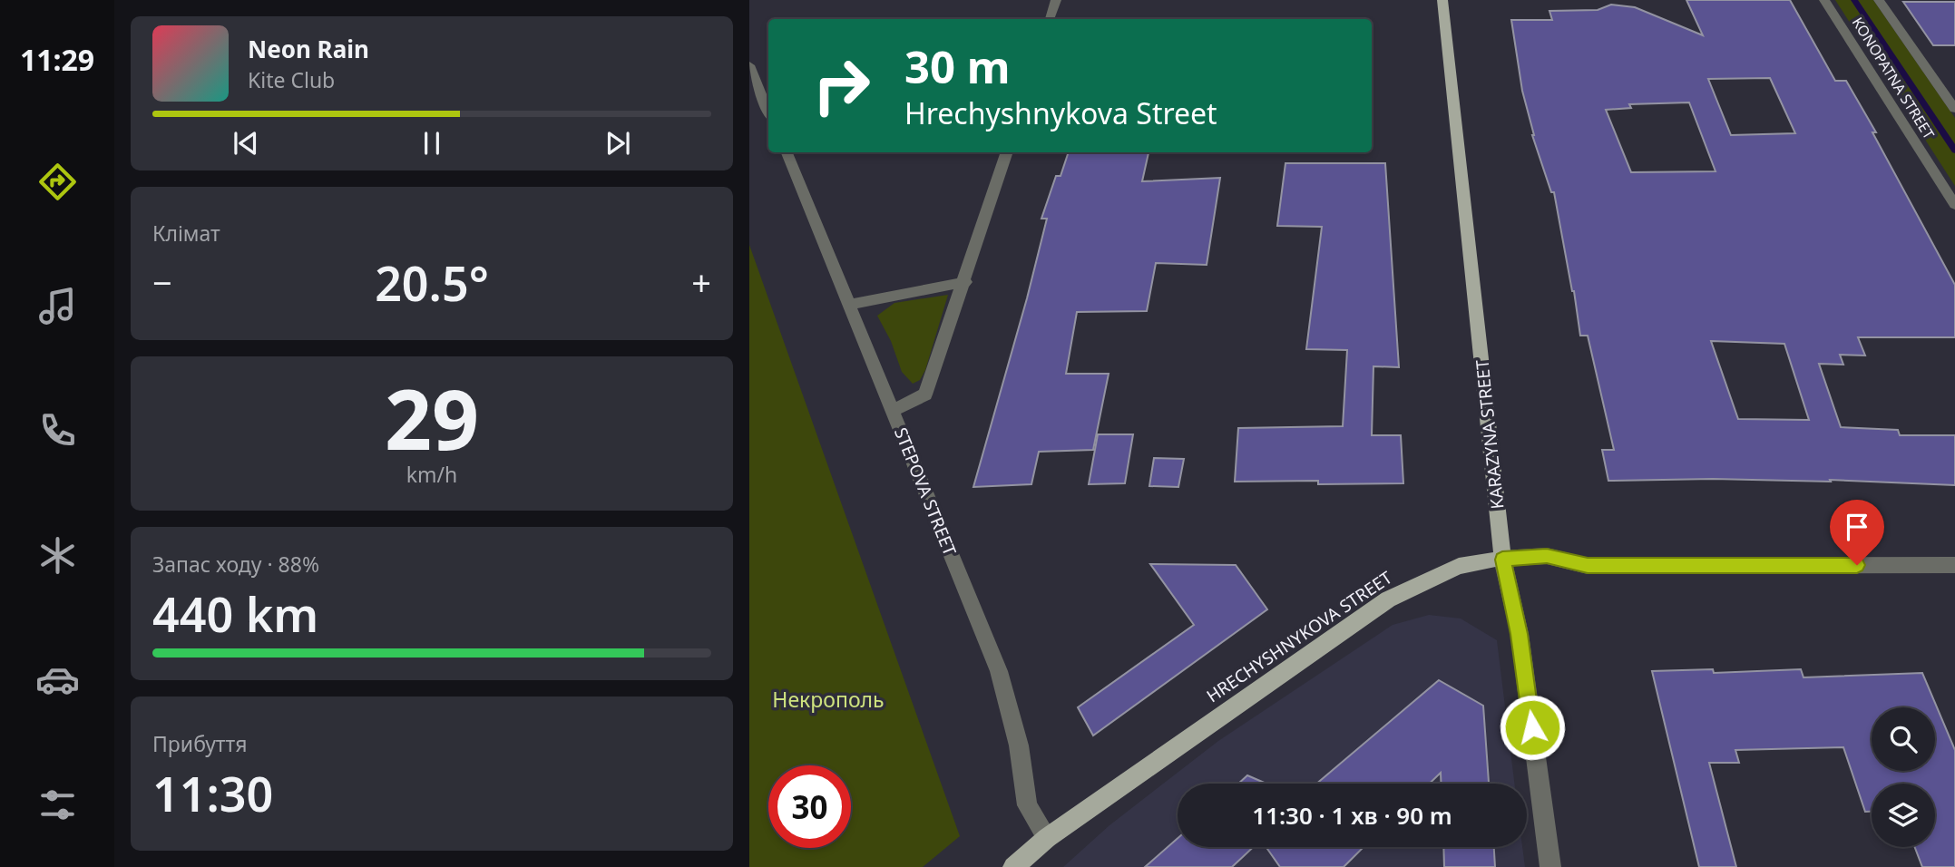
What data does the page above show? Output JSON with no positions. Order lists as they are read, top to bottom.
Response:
{
  "streets": {
    "main road": ["KARAZYNA STREET", "HRECHYSHNYKOVA STREET"],
    "street": ["KONOPATNA STREET", "STEPOVA STREET"]
  },
  "crossings": [
    ["KARAZYNA STREET", "HRECHYSHNYKOVA STREET"],
    ["STEPOVA STREET", "HRECHYSHNYKOVA STREET"]
  ],
  "parks": ["Некрополь"],
  "page": {
    "tabs": "11:29",
    "turn": ["30 m", "Hrechyshnykova Street"],
    "song": ["Neon Rain", "Kite Club"],
    "tile": [
      "Клімат",
      ["29", "km/h"],
      ["Запас ходу · 88%", "440 km"],
      ["Прибуття", "11:30"]
    ],
    "heat": ["−", "20.5°", "+"],
    "limit": "30",
    "trip": "11:30 · 1 хв · 90 m"
  }
}
